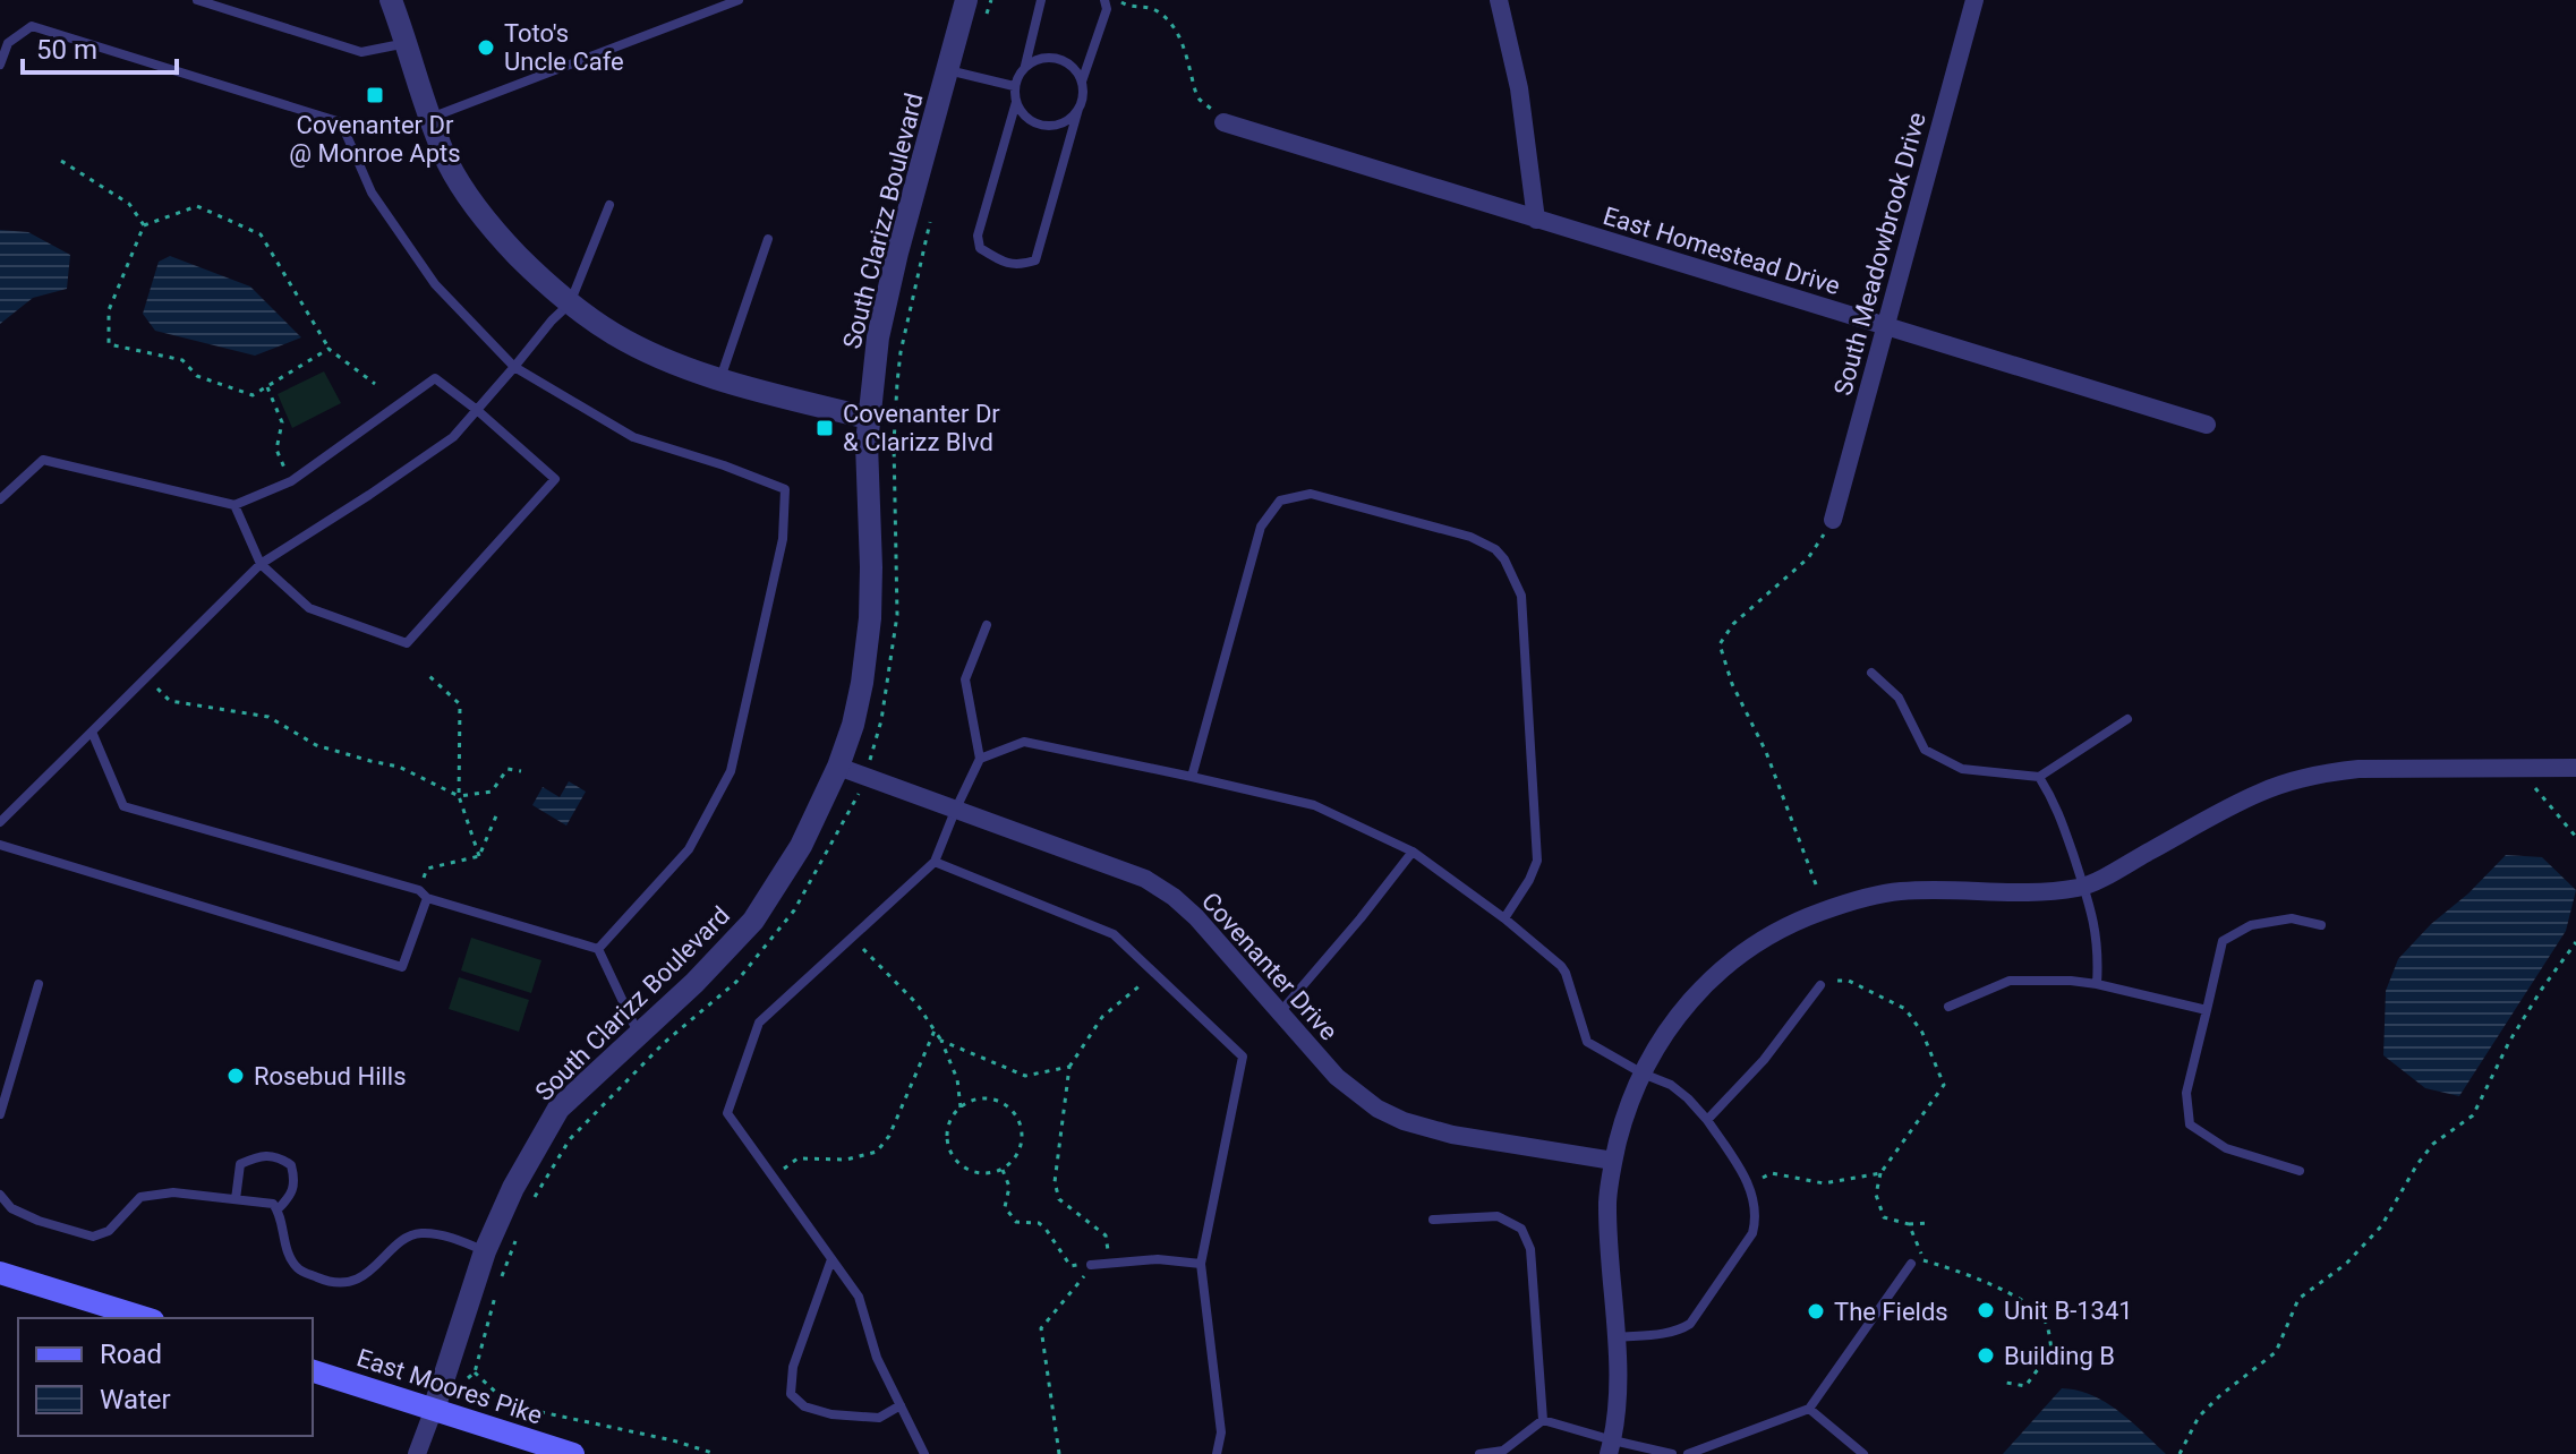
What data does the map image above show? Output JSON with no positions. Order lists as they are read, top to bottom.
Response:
{
  "streets": {
    "main road": ["East Moores Pike"],
    "street": [
      "South Clarizz Boulevard",
      "East Homestead Drive",
      "South Meadowbrook Drive",
      "Covenanter Drive"
    ]
  },
  "crossings": [
    ["South Clarizz Boulevard", "Covenanter Drive"],
    ["South Clarizz Boulevard", "East Moores Pike"],
    ["East Homestead Drive", "South Meadowbrook Drive"]
  ],
  "places": {
    "other": [
      "Toto's Uncle Cafe",
      "Rosebud Hills",
      "Unit B-1341",
      "The Fields",
      "Building B"
    ],
    "transit": ["Covenanter Dr @ Monroe Apts", "Covenanter Dr & Clarizz Blvd"]
  },
  "legend": ["Road", "Water"],
  "scale_bar": "50 m"
}
